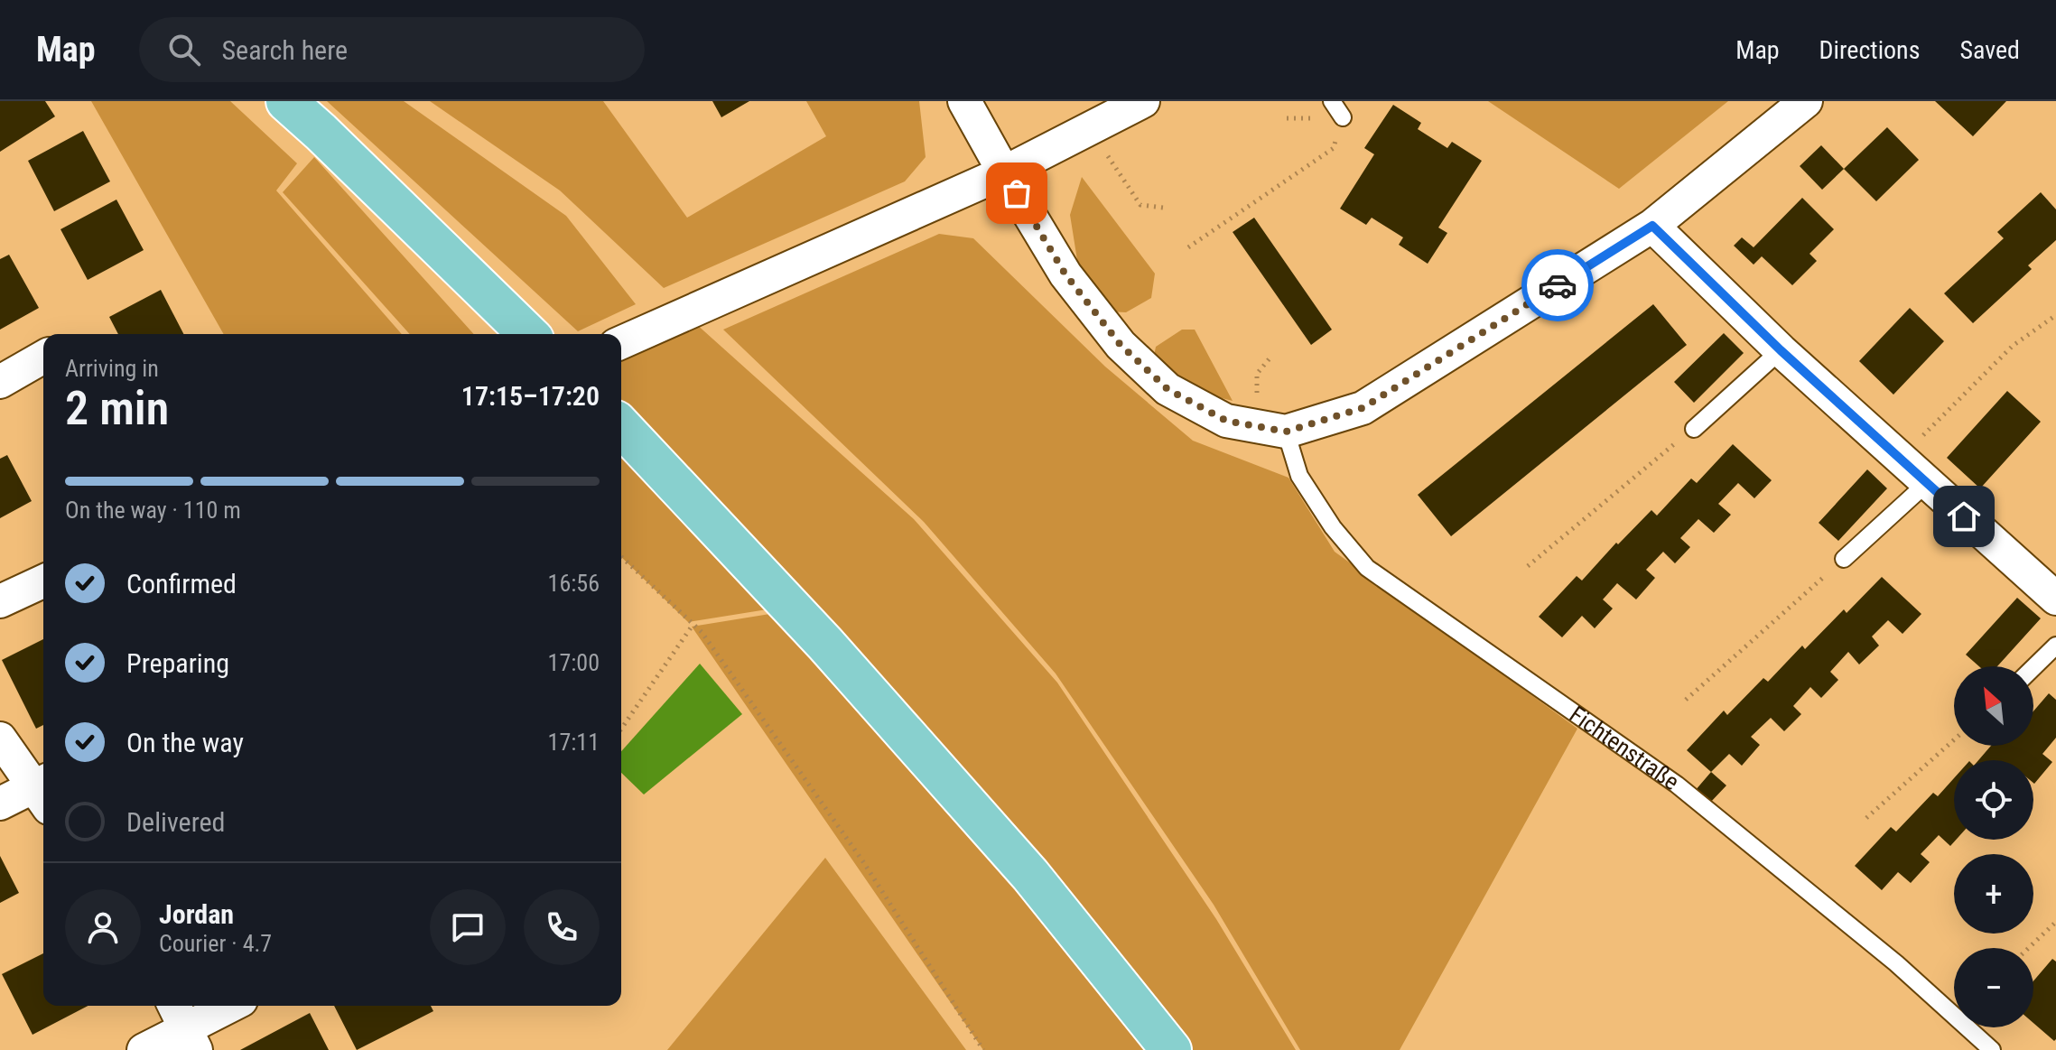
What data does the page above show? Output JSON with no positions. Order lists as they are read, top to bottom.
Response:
{
  "streets": {
    "lane": ["Fichtenstraße"]
  },
  "north": "top left",
  "page": {
    "header": "Map",
    "search": "Search here",
    "nav": ["Map", "Directions", "Saved"],
    "heading": ["2 min", "Arriving in", "17:15–17:20"],
    "panel": ["Jordan", "Courier · 4.7"],
    "bar": "On the way · 110 m",
    "list": [
      ["Confirmed", "16:56"],
      ["Preparing", "17:00"],
      ["On the way", "17:11"],
      "Delivered"
    ],
    "map_buttons": ["+", "−"]
  }
}
